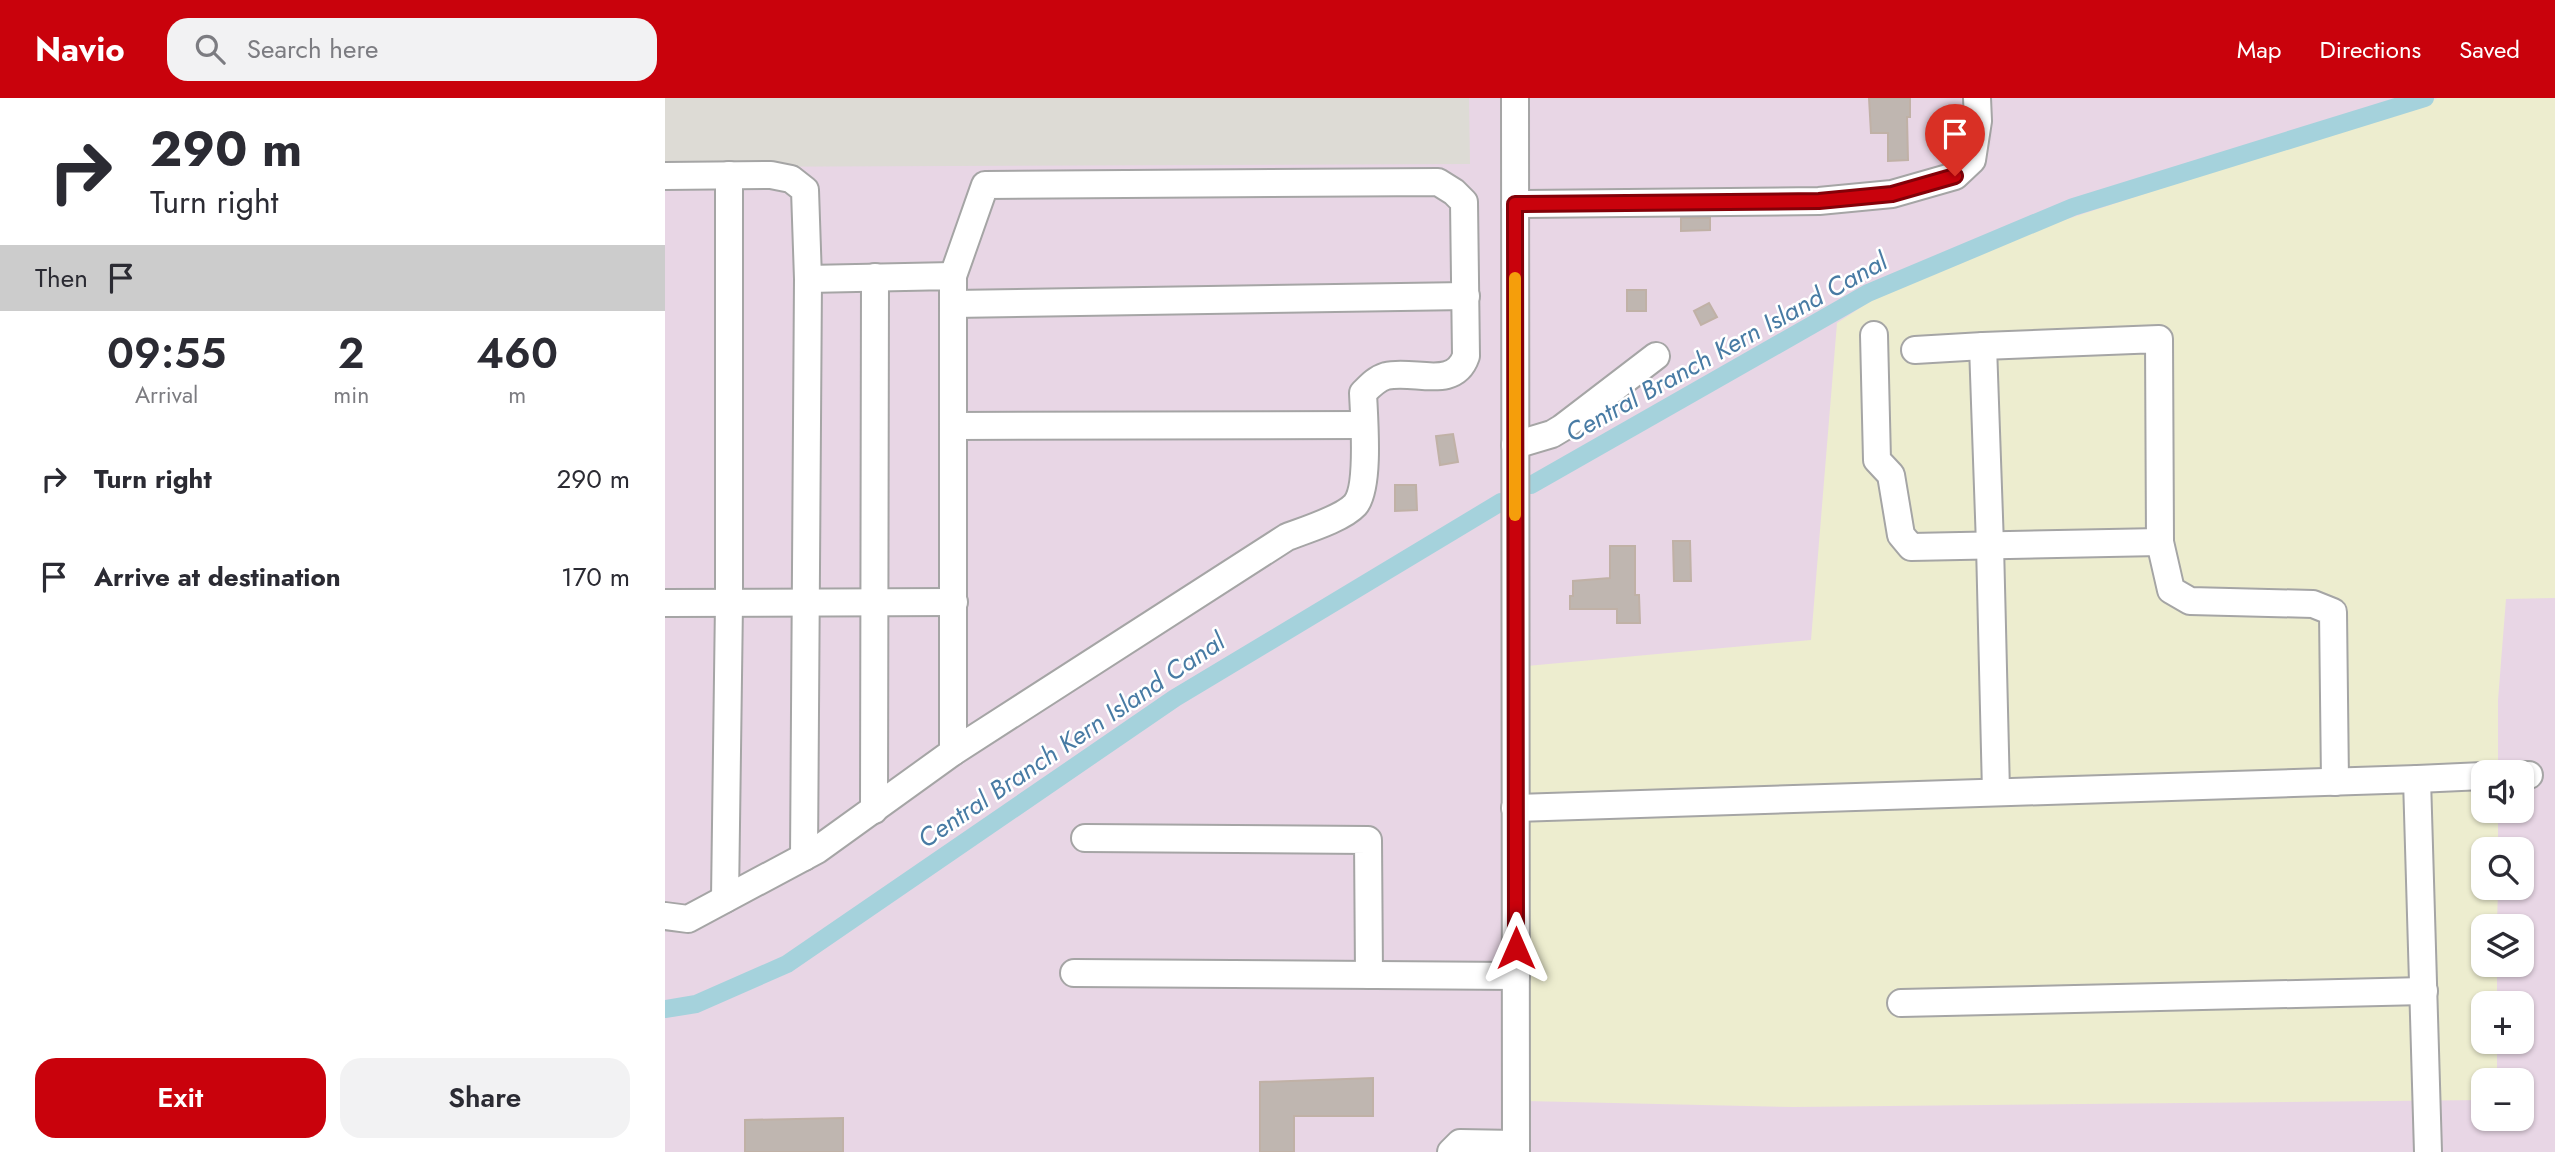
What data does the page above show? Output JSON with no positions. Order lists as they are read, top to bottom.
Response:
{
  "water": ["Central Branch Kern Island Canal"],
  "page": {
    "header": "Navio",
    "search": "Search here",
    "nav": ["Map", "Directions", "Saved"],
    "turn": ["290 m", "Turn right"],
    "then": "Then",
    "eta": [
      "09:55",
      "Arrival",
      "2",
      "min",
      "460",
      "m"
    ],
    "list": [
      {
        "name": "Turn right",
        "value": "290 m"
      },
      {
        "name": "Arrive at destination",
        "value": "170 m"
      }
    ],
    "map_buttons": ["+", "−"],
    "buttons": ["Exit", "Share"]
  }
}
